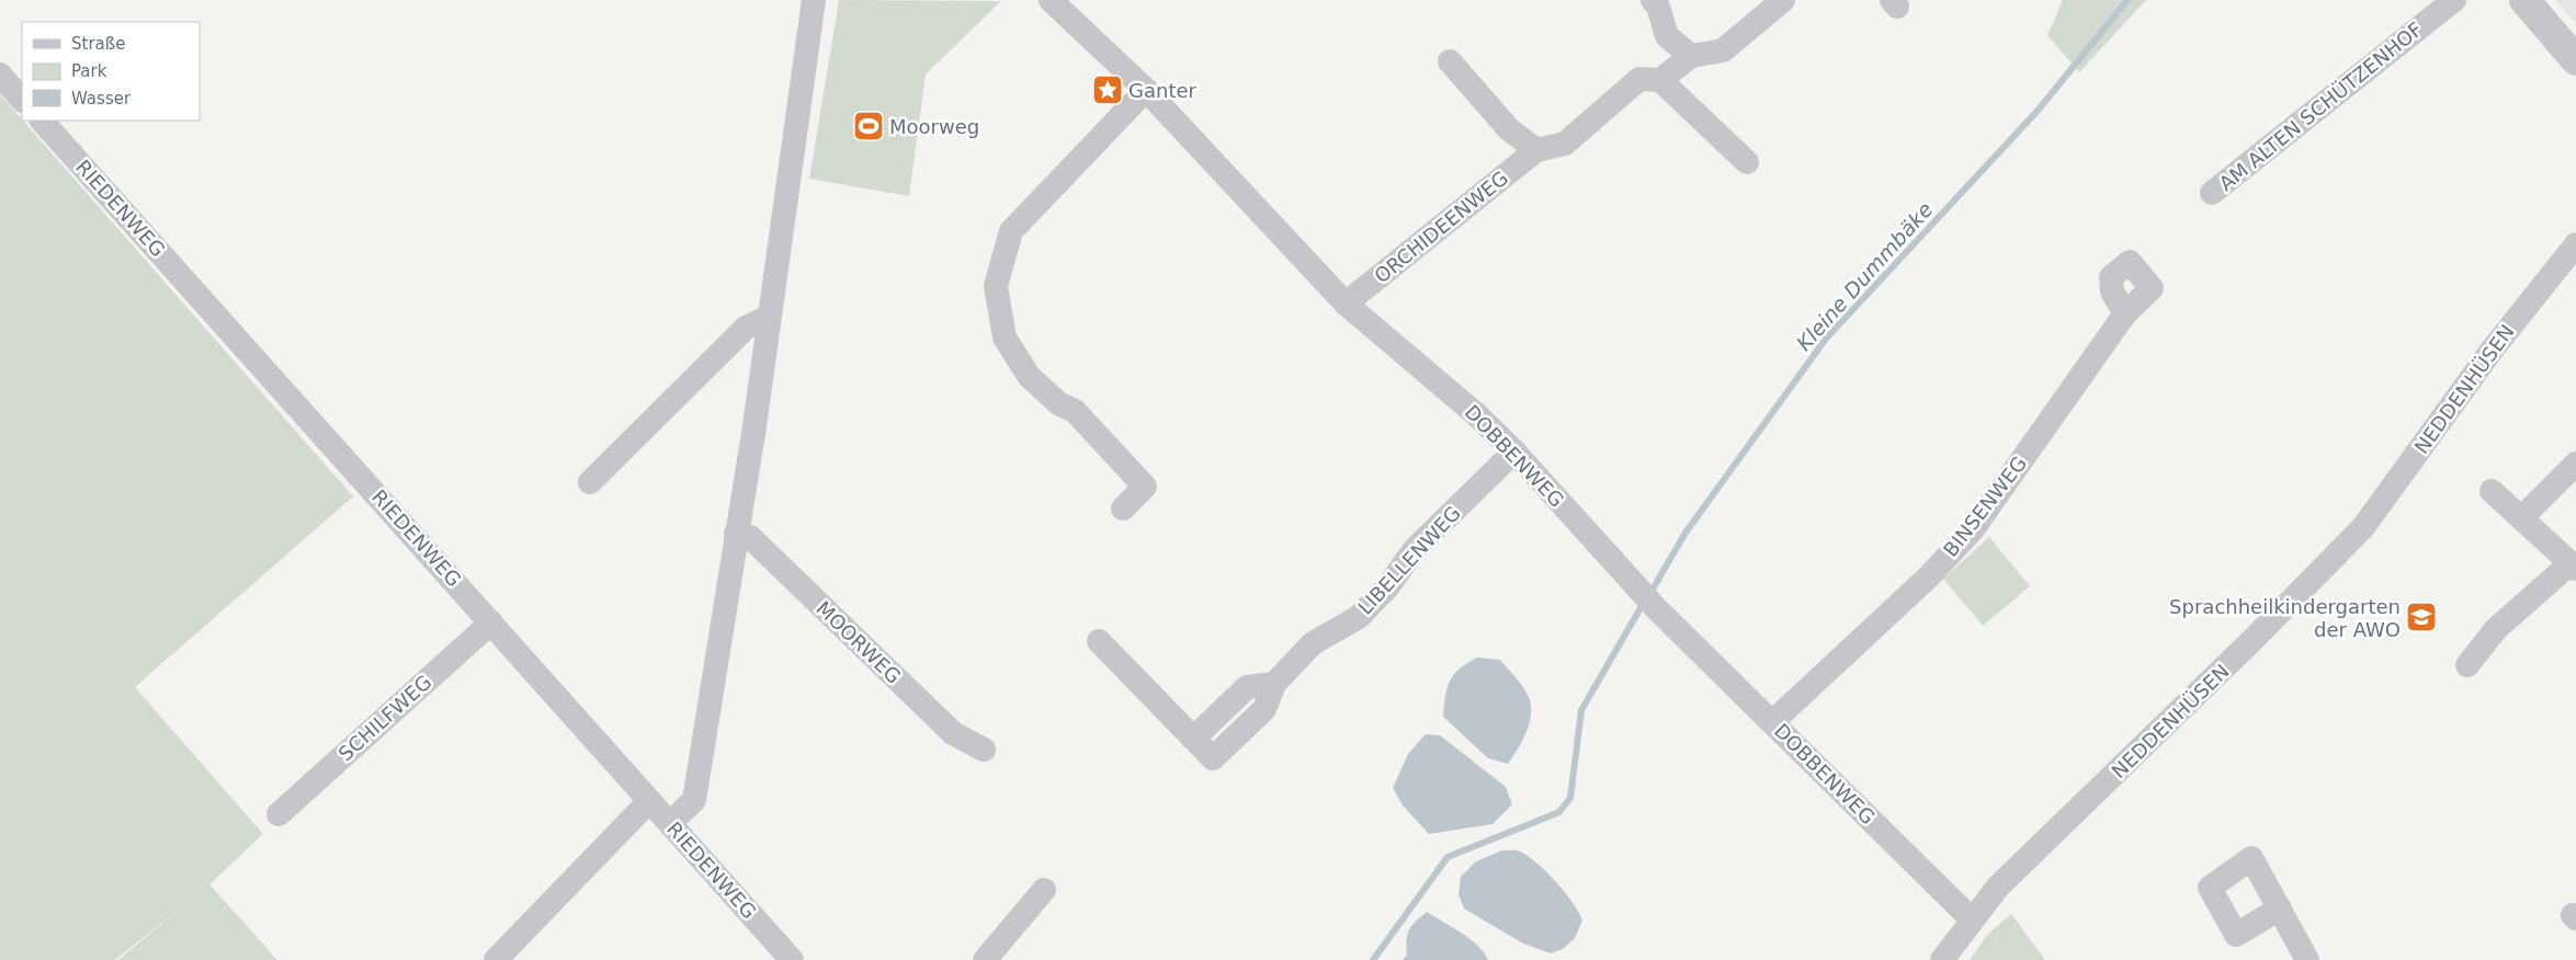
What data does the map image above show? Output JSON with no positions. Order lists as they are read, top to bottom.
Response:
{
  "streets": {
    "street": [
      "AM ALTEN SCHÜTZENHOF",
      "RIEDENWEG",
      "ORCHIDEENWEG",
      "NEDDENHÜSEN",
      "DOBBENWEG",
      "BINSENWEG",
      "LIBELLENWEG",
      "MOORWEG",
      "SCHILFWEG"
    ]
  },
  "crossings": [
    ["RIEDENWEG", "SCHILFWEG"],
    ["ORCHIDEENWEG", "DOBBENWEG"],
    ["NEDDENHÜSEN", "DOBBENWEG"],
    ["DOBBENWEG", "BINSENWEG"],
    ["DOBBENWEG", "LIBELLENWEG"]
  ],
  "water": ["Kleine Dummbäke"],
  "places": {
    "place": ["Ganter"],
    "sports": ["Moorweg"],
    "school or university": ["Sprachheilkindergarten der AWO"]
  },
  "legend": ["Straße", "Park", "Wasser"]
}
